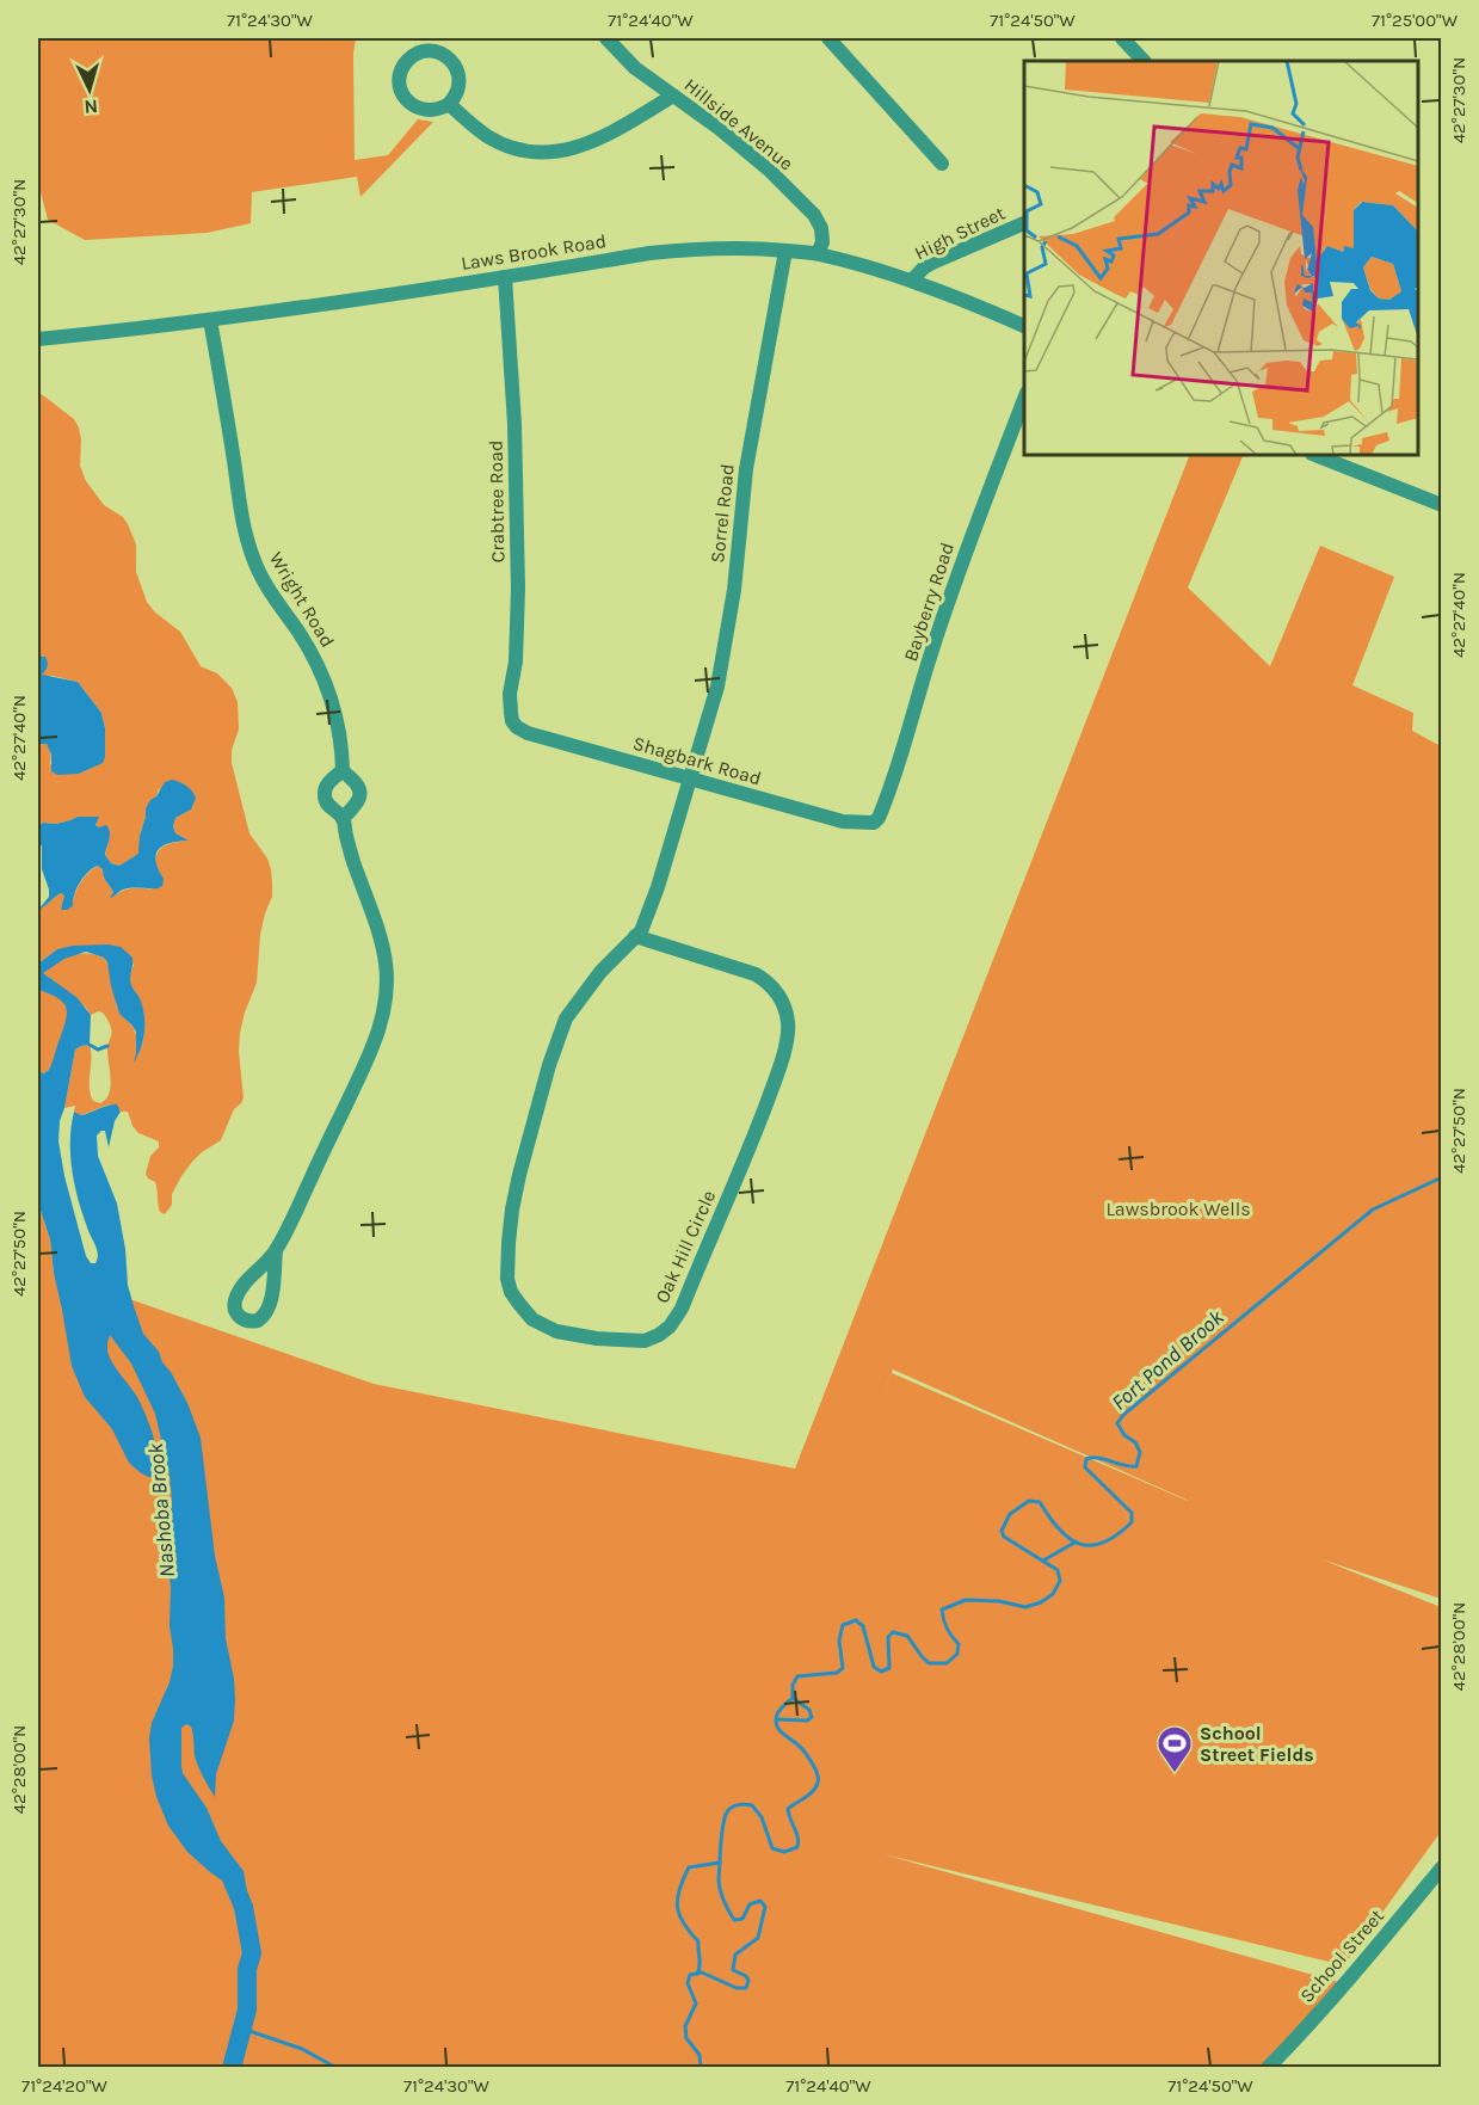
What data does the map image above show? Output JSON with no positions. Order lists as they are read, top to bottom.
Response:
{
  "streets": {
    "street": [
      "Hillside Avenue",
      "High Street",
      "Laws Brook Road",
      "Crabtree Road",
      "Sorrel Road",
      "Wright Road",
      "Bayberry Road",
      "Shagbark Road",
      "Oak Hill Circle",
      "School Street"
    ]
  },
  "crossings": [
    ["Hillside Avenue", "Laws Brook Road"],
    ["High Street", "Laws Brook Road"],
    ["Laws Brook Road", "Crabtree Road"],
    ["Laws Brook Road", "Sorrel Road"],
    ["Laws Brook Road", "Wright Road"],
    ["Crabtree Road", "Shagbark Road"],
    ["Sorrel Road", "Shagbark Road"],
    ["Sorrel Road", "Oak Hill Circle"],
    ["Bayberry Road", "Shagbark Road"],
    ["Shagbark Road", "Oak Hill Circle"]
  ],
  "water": ["Fort Pond Brook", "Nashoba Brook"],
  "parks": ["Lawsbrook Wells"],
  "places": {
    "sports": ["School Street Fields"]
  },
  "north": "bottom",
  "coordinates": [
    "71°24'30\"W",
    "71°24'40\"W",
    "71°24'50\"W",
    "71°25'00\"W",
    "42°27'30\"N",
    "42°27'40\"N",
    "42°27'50\"N",
    "42°28'00\"N",
    "71°24'20\"W"
  ]
}
